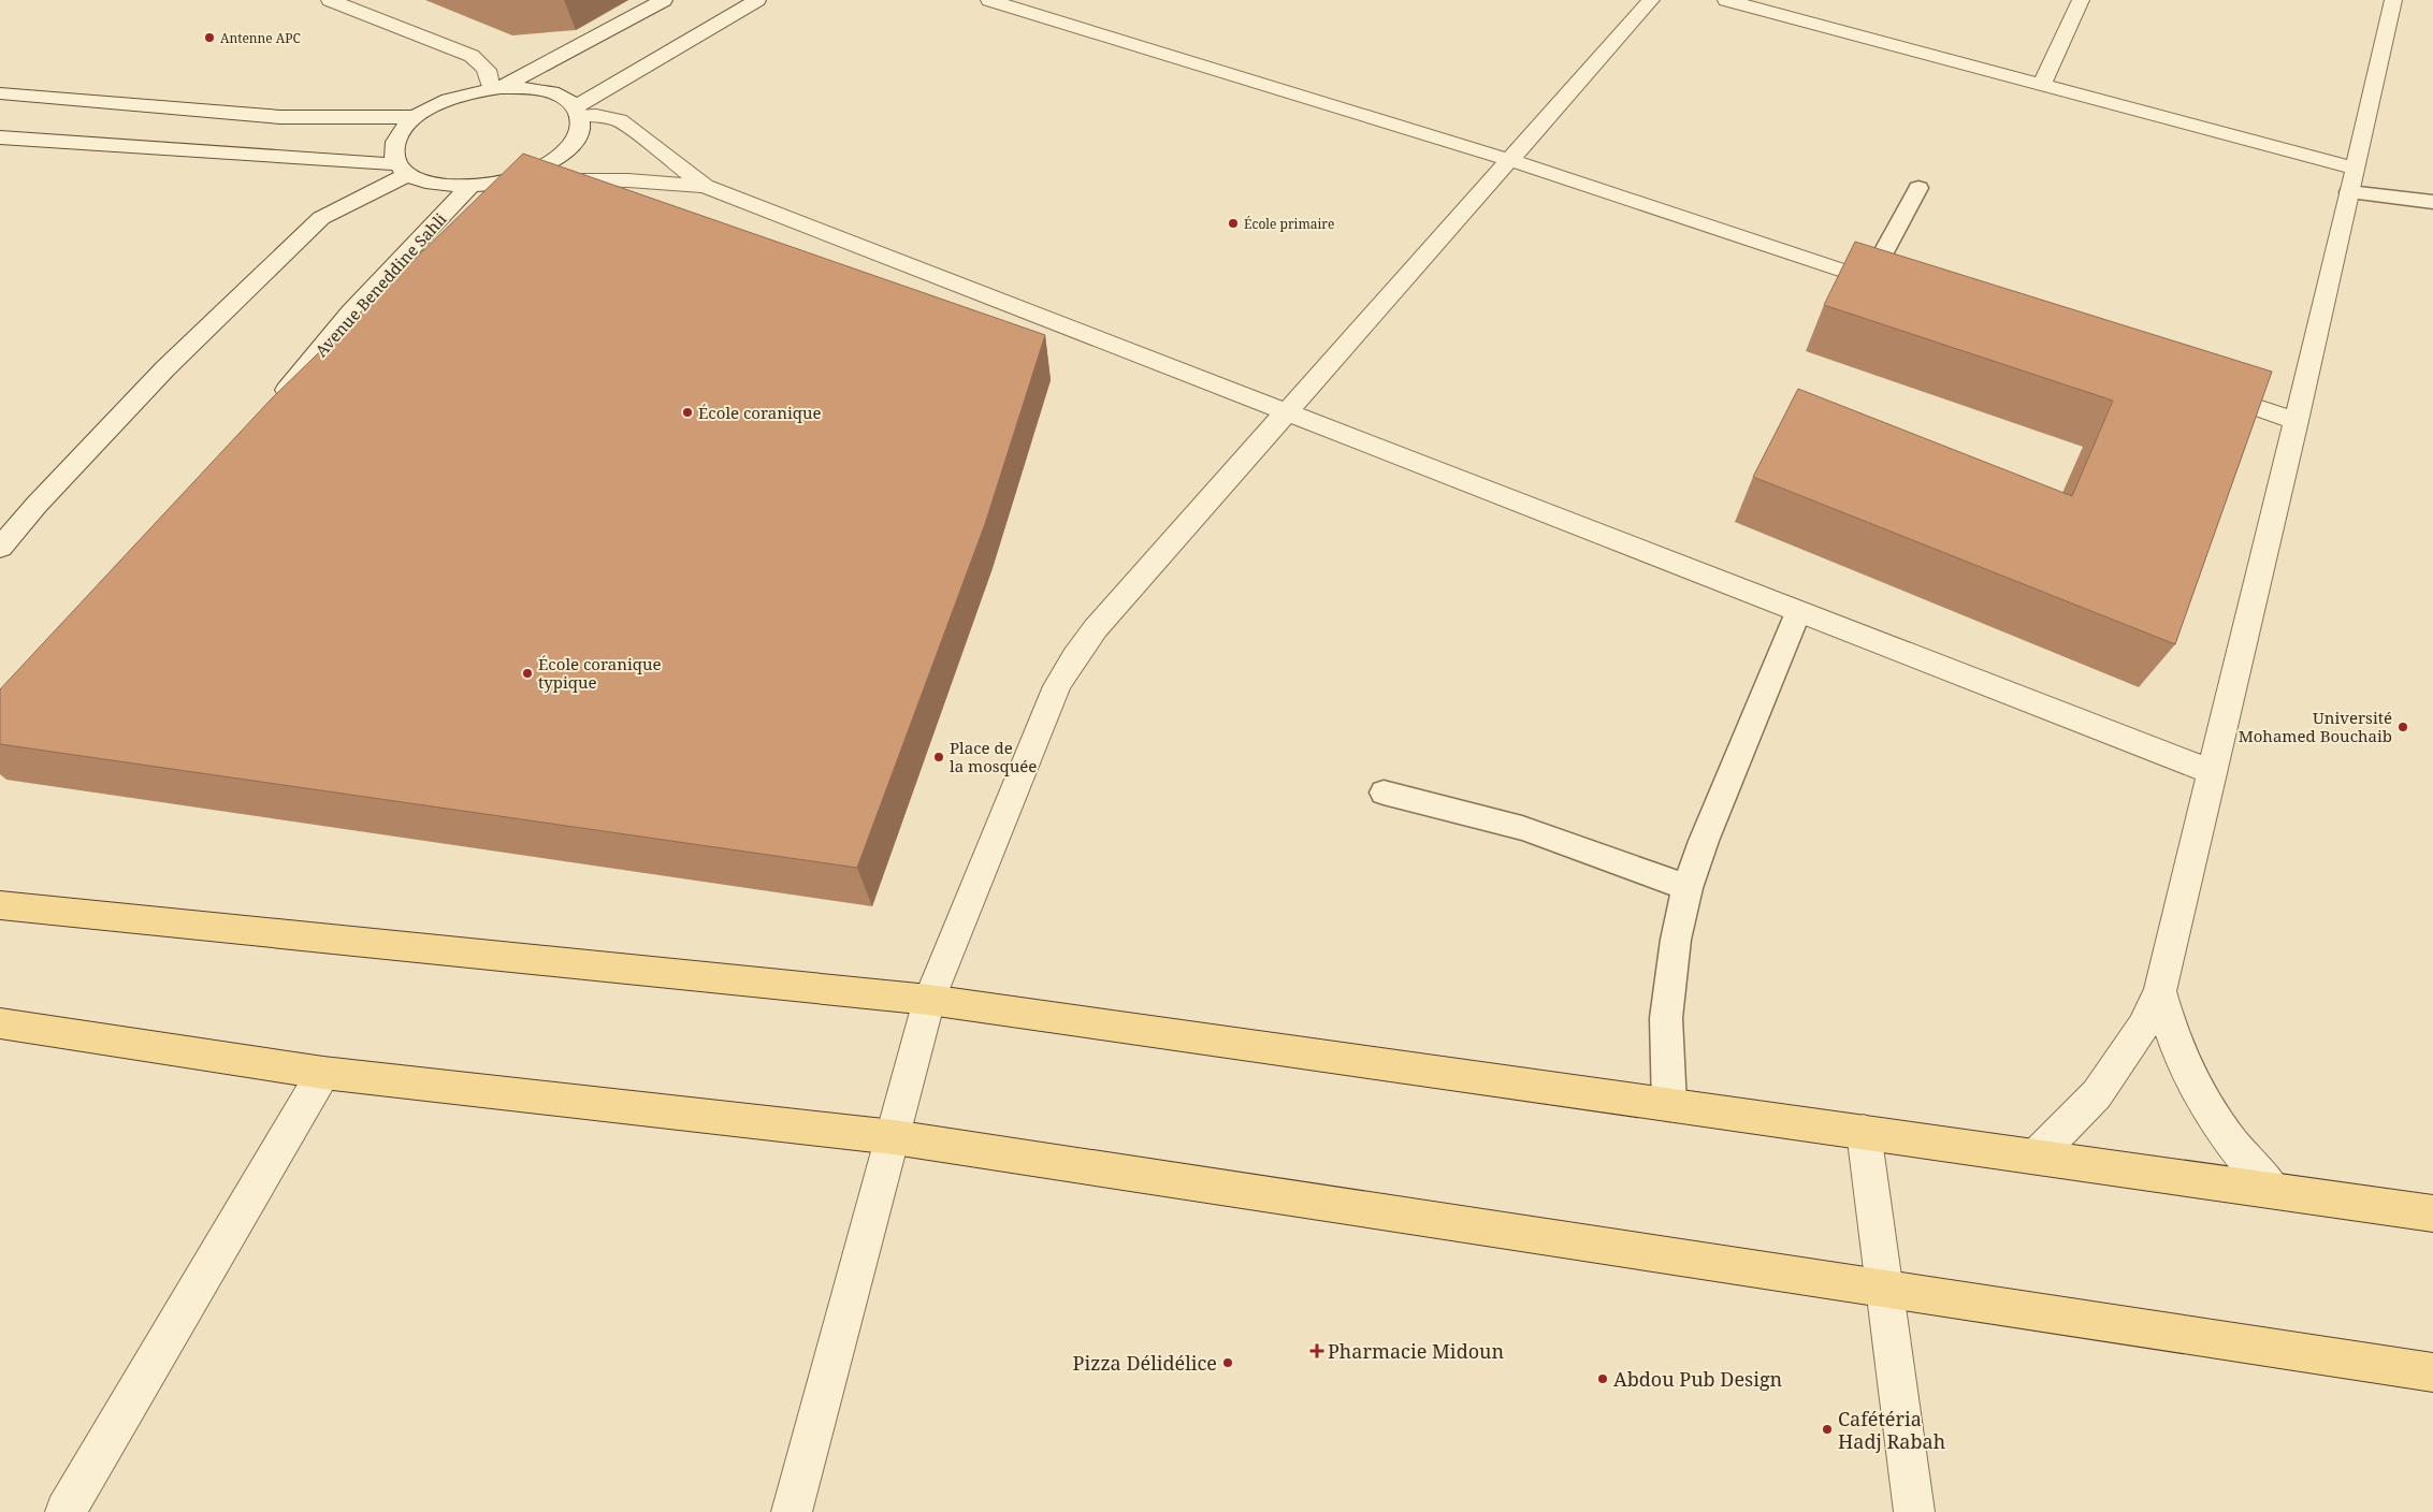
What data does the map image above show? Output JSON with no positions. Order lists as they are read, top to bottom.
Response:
{
  "streets": {
    "street": ["Avenue Beneddine Sahli"]
  },
  "places": {
    "other": [
      "Antenne APC",
      "École primaire",
      "École coranique",
      "École coranique typique",
      "Université Mohamed Bouchaib",
      "Place de la mosquée",
      "Pizza Délidélice",
      "Abdou Pub Design",
      "Cafétéria Hadj Rabah"
    ],
    "health": ["Pharmacie Midoun"]
  }
}
